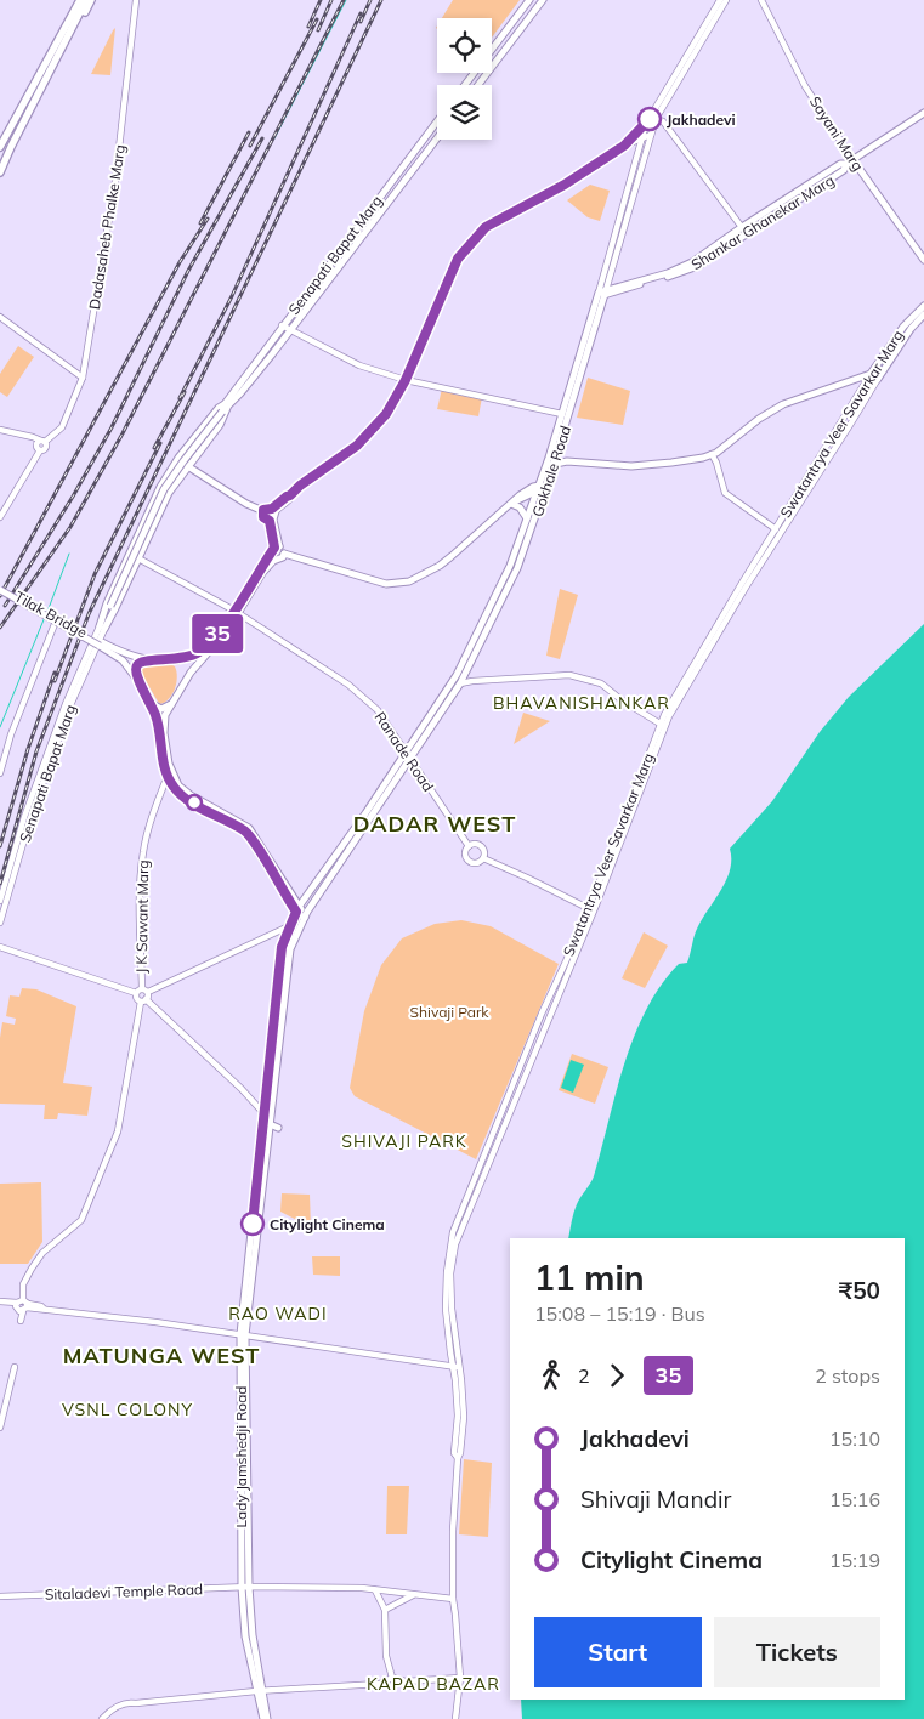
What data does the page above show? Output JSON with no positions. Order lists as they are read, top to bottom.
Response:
{
  "streets": {
    "main road": [
      "Sayani Marg",
      "Shankar Ghanekar Marg",
      "Dadasaheb Phalke Marg",
      "Senapati Bapat Marg",
      "Swatantrya Veer Savarkar Marg",
      "Gokhale Road",
      "Tilak Bridge",
      "Ranade Road",
      "J K Sawant Marg",
      "Lady Jamshedji Road",
      "Sitaladevi Temple Road"
    ]
  },
  "crossings": [
    ["Sayani Marg", "Shankar Ghanekar Marg"],
    ["Shankar Ghanekar Marg", "Gokhale Road"],
    ["Swatantrya Veer Savarkar Marg", "Sitaladevi Temple Road"],
    ["Gokhale Road", "Ranade Road"],
    ["Gokhale Road", "Lady Jamshedji Road"],
    ["Lady Jamshedji Road", "Sitaladevi Temple Road"]
  ],
  "districts": [
    "BHAVANISHANKAR",
    "DADAR WEST",
    "SHIVAJI PARK",
    "RAO WADI",
    "MATUNGA WEST",
    "VSNL COLONY",
    "KAPAD BAZAR"
  ],
  "parks": ["Shivaji Park"],
  "places": ["Jakhadevi", "Citylight Cinema"],
  "lines": ["bus line 35"],
  "page": {
    "on_map": "35",
    "heading": ["11 min", "15:08 – 15:19 · Bus", "₹50"],
    "legs": ["2", "35", "2 stops"],
    "list": [
      {
        "name": "Jakhadevi",
        "value": "15:10"
      },
      {
        "name": "Shivaji Mandir",
        "value": "15:16"
      },
      {
        "name": "Citylight Cinema",
        "value": "15:19"
      }
    ],
    "buttons": ["Start", "Tickets"]
  }
}
